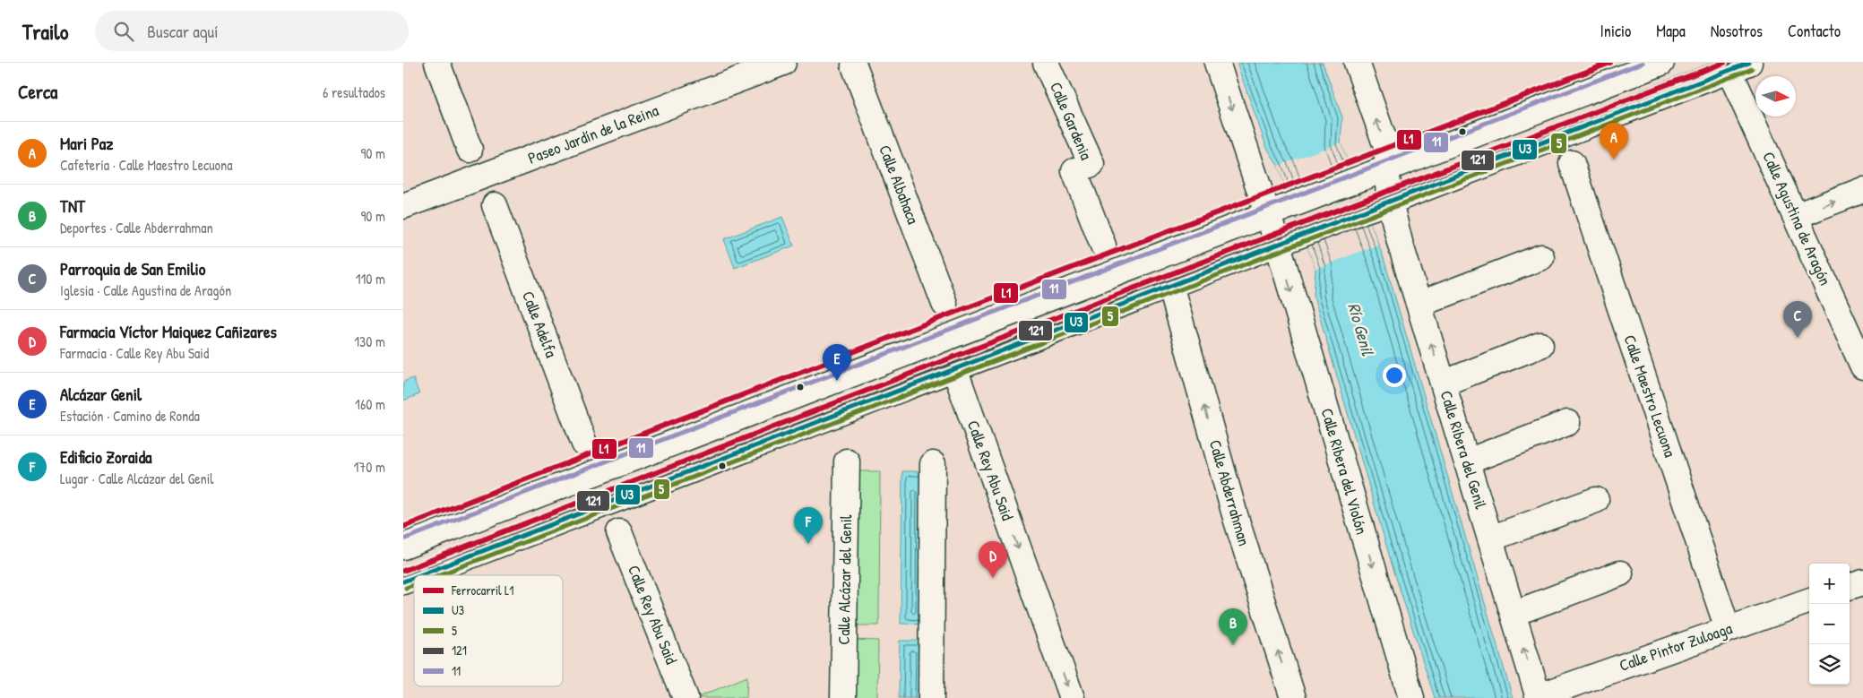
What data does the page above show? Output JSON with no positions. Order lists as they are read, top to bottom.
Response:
{
  "streets": {
    "street": [
      "Calle Gardenia",
      "Paseo Jardín de la Reina",
      "Calle Albahaca",
      "Calle Agustina de Aragón",
      "Calle Adelfa",
      "Calle Maestro Lecuona",
      "Calle Ribera del Genil",
      "Calle Rey Abu Said",
      "Calle Ribera del Violón",
      "Calle Abderrahman",
      "Calle Alcázar del Genil",
      "Calle Pintor Zuloaga"
    ]
  },
  "crossings": [
    ["Calle Maestro Lecuona", "Calle Pintor Zuloaga"],
    ["Calle Ribera del Genil", "Calle Pintor Zuloaga"]
  ],
  "one_way": ["Calle Ribera del Genil", "Calle Ribera del Violón", "Calle Abderrahman"],
  "water": ["Río Genil"],
  "lines": [
    "rail line L1",
    "transit line U3",
    "transit line 121",
    "transit line 11",
    "transit line 5"
  ],
  "legend": [
    "Ferrocarril L1",
    "U3",
    "5",
    "121",
    "11"
  ],
  "north": "right",
  "page": {
    "header": "Trailo",
    "search": "Buscar aquí",
    "nav": [
      "Inicio",
      "Mapa",
      "Nosotros",
      "Contacto"
    ],
    "heading": ["Cerca", "6 resultados"],
    "list": [
      {
        "mark": "A",
        "name": "Mari Paz",
        "note": "Cafetería · Calle Maestro Lecuona",
        "value": "90 m"
      },
      {
        "mark": "B",
        "name": "TNT",
        "note": "Deportes · Calle Abderrahman",
        "value": "90 m"
      },
      {
        "mark": "C",
        "name": "Parroquia de San Emilio",
        "note": "Iglesia · Calle Agustina de Aragón",
        "value": "110 m"
      },
      {
        "mark": "D",
        "name": "Farmacia Víctor Maiquez Cañizares",
        "note": "Farmacia · Calle Rey Abu Said",
        "value": "130 m"
      },
      {
        "mark": "E",
        "name": "Alcázar Genil",
        "note": "Estación · Camino de Ronda",
        "value": "160 m"
      },
      {
        "mark": "F",
        "name": "Edificio Zoraida",
        "note": "Lugar · Calle Alcázar del Genil",
        "value": "170 m"
      }
    ],
    "pins": [
      "A",
      "C",
      "E",
      "F",
      "D",
      "B"
    ],
    "map_buttons": ["+", "−"]
  }
}
